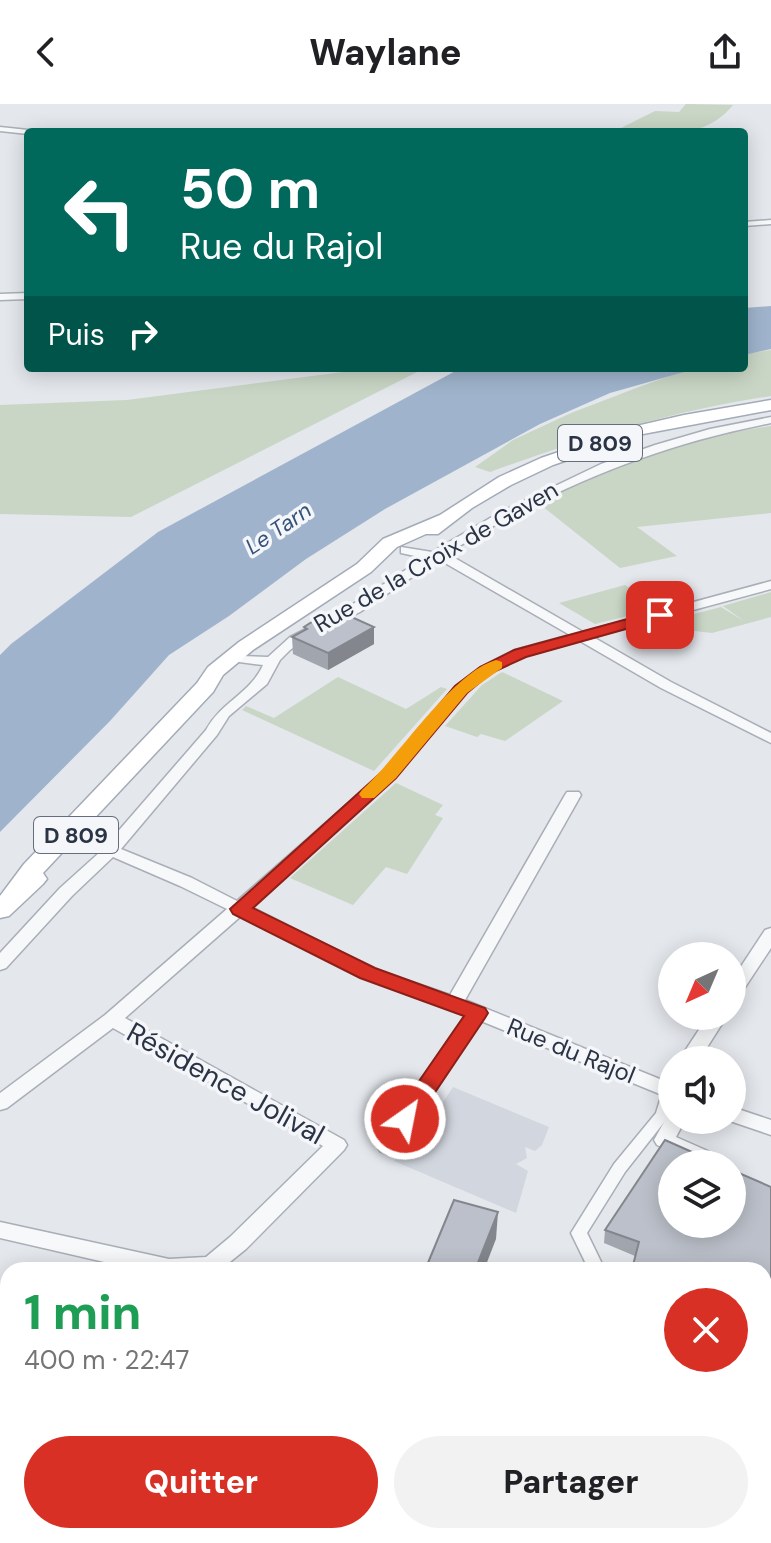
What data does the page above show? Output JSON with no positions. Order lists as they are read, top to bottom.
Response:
{
  "streets": {
    "main road": ["D 809"],
    "street": ["Rue de la Croix de Gaven", "Rue du Rajol", "Résidence Jolival"]
  },
  "crossings": [
    ["D 809", "Rue du Rajol"],
    ["Rue de la Croix de Gaven", "Rue du Rajol"]
  ],
  "water": ["Le Tarn"],
  "north": "bottom left",
  "page": {
    "header": "Waylane",
    "turn": ["50 m", "Rue du Rajol"],
    "then": "Puis",
    "heading": ["1 min", "400 m · 22:47"],
    "buttons": ["Quitter", "Partager"]
  }
}
